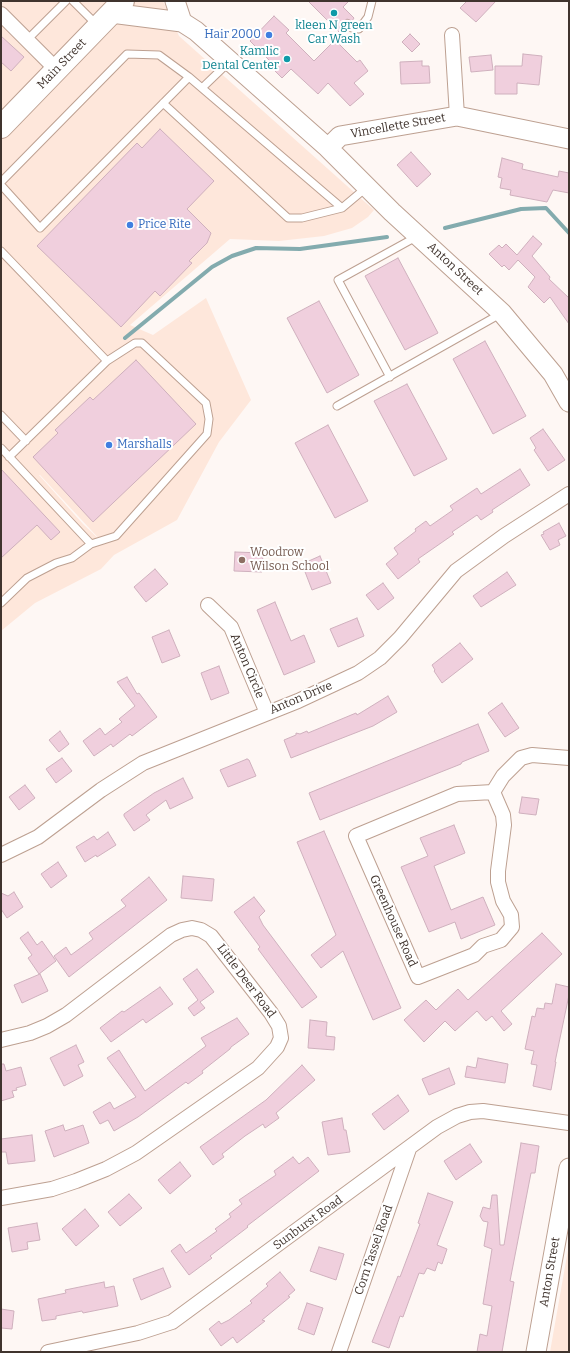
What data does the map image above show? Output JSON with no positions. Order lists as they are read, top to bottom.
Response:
{
  "streets": {
    "main road": ["Main Street"],
    "street": [
      "Vincellette Street",
      "Anton Street",
      "Anton Circle",
      "Anton Drive",
      "Greenhouse Road",
      "Little Deer Road",
      "Sunburst Road",
      "Corn Tassel Road"
    ]
  },
  "crossings": [
    ["Vincellette Street", "Anton Street"],
    ["Anton Circle", "Anton Drive"],
    ["Sunburst Road", "Corn Tassel Road"]
  ],
  "places": [
    "kleen N green Car Wash",
    "Hair 2000",
    "Kamlic Dental Center",
    "Price Rite",
    "Marshalls",
    "Woodrow Wilson School"
  ]
}
